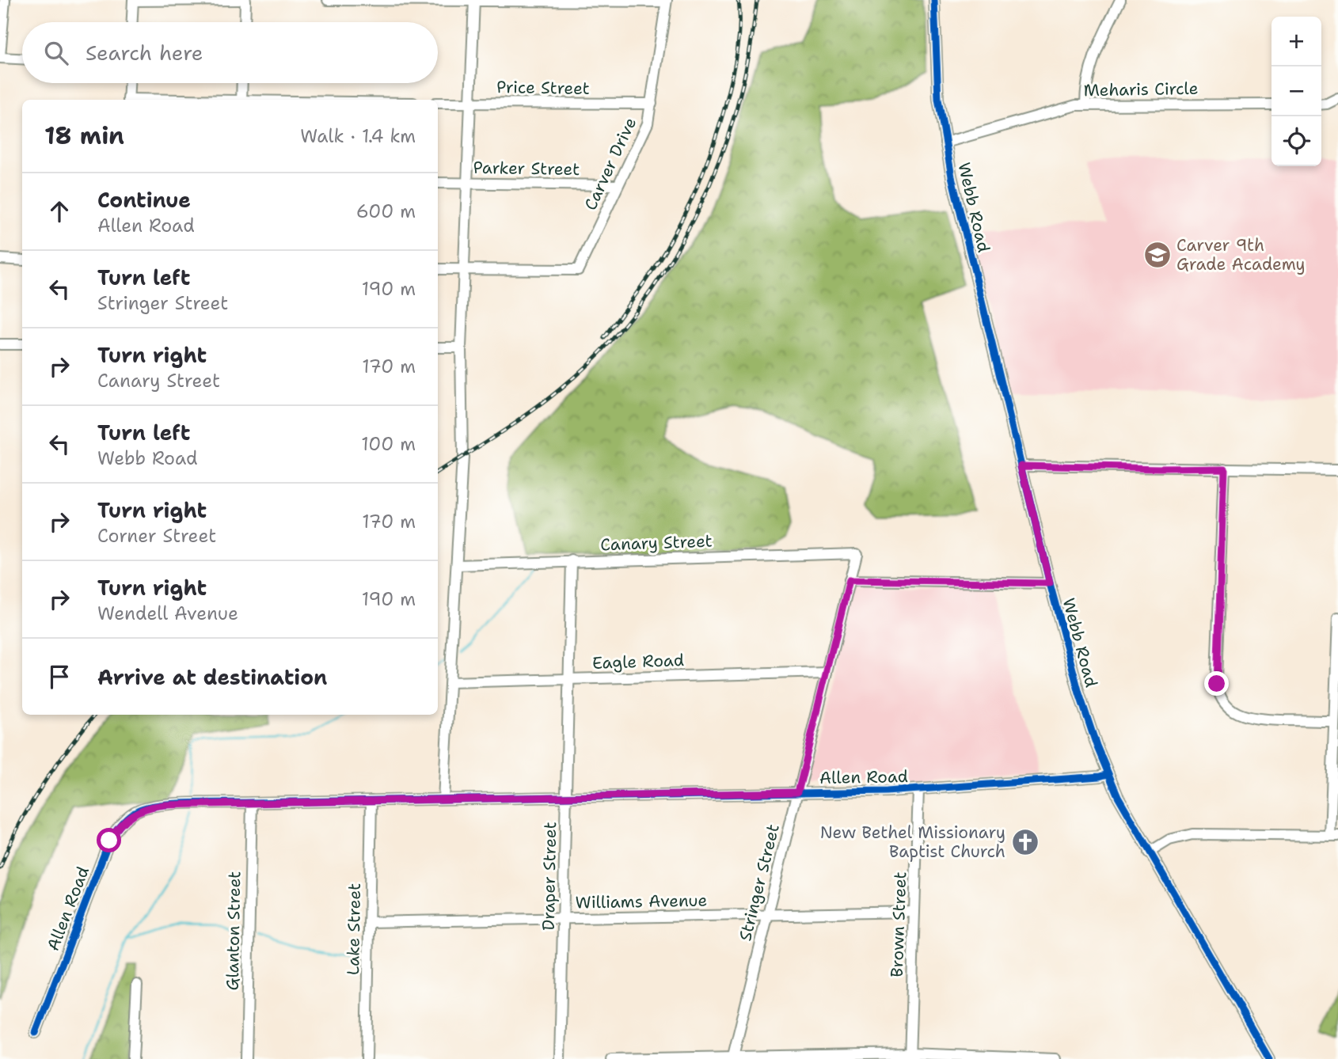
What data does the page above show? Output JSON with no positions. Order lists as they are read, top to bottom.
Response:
{
  "streets": {
    "street": [
      "Price Street",
      "Meharis Circle",
      "Carver Drive",
      "Parker Street",
      "Webb Road",
      "Canary Street",
      "Eagle Road",
      "Allen Road",
      "Draper Street",
      "Stringer Street",
      "Williams Avenue",
      "Brown Street",
      "Lake Street",
      "Glanton Street"
    ]
  },
  "crossings": [
    ["Price Street", "Carver Drive"],
    ["Meharis Circle", "Webb Road"],
    ["Carver Drive", "Parker Street"],
    ["Webb Road", "Allen Road"],
    ["Canary Street", "Draper Street"],
    ["Canary Street", "Stringer Street"],
    ["Eagle Road", "Draper Street"],
    ["Eagle Road", "Stringer Street"],
    ["Allen Road", "Draper Street"],
    ["Allen Road", "Stringer Street"],
    ["Allen Road", "Brown Street"],
    ["Allen Road", "Lake Street"],
    ["Allen Road", "Glanton Street"],
    ["Draper Street", "Williams Avenue"],
    ["Stringer Street", "Williams Avenue"],
    ["Williams Avenue", "Brown Street"],
    ["Williams Avenue", "Lake Street"]
  ],
  "places": {
    "school or university": ["Carver 9th Grade Academy"],
    "church": ["New Bethel Missionary Baptist Church"]
  },
  "page": {
    "map_buttons": ["+", "−"],
    "search": "Search here",
    "heading": ["18 min", "Walk · 1.4 km"],
    "list": [
      ["Continue", "Allen Road", "600 m"],
      ["Turn left", "Stringer Street", "190 m"],
      ["Turn right", "Canary Street", "170 m"],
      ["Turn left", "Webb Road", "100 m"],
      ["Turn right", "Corner Street", "170 m"],
      ["Turn right", "Wendell Avenue", "190 m"],
      "Arrive at destination"
    ]
  }
}
